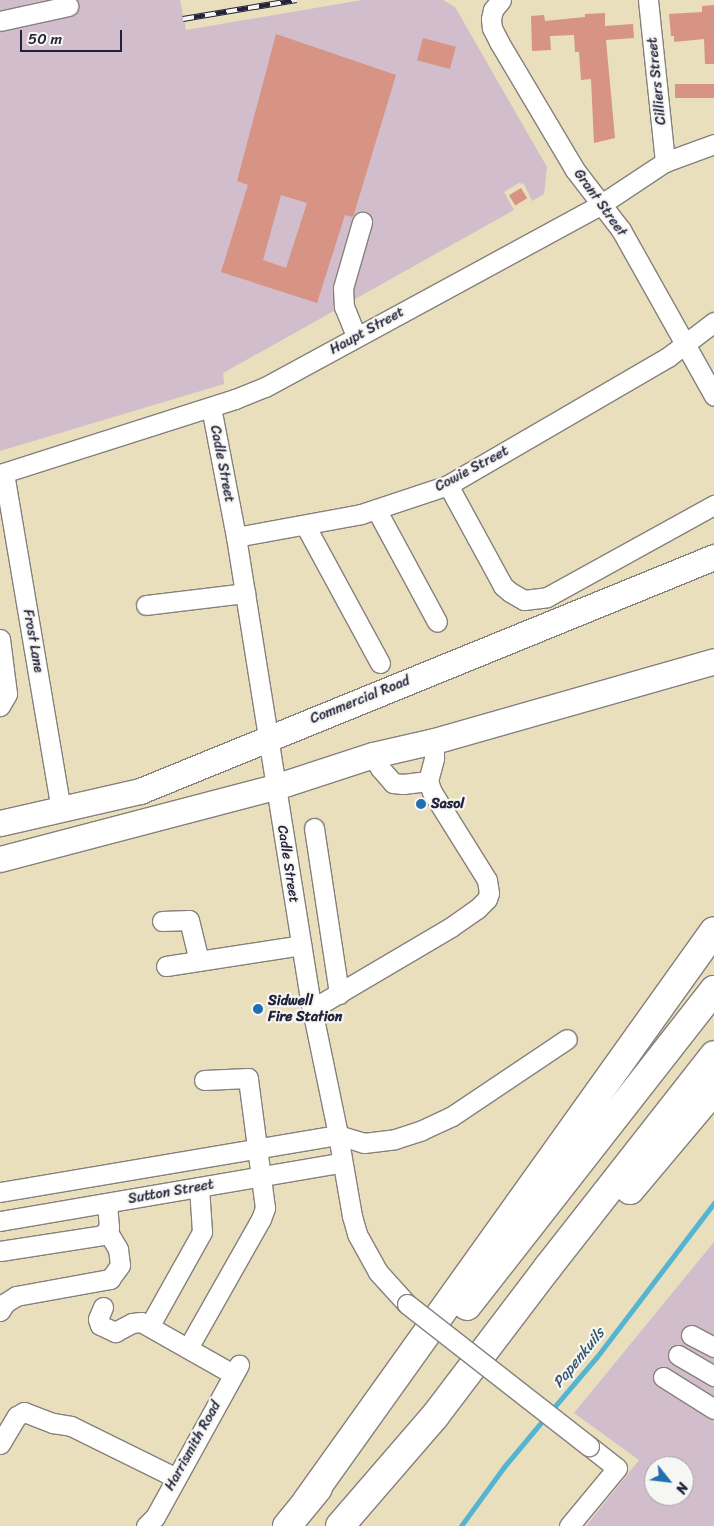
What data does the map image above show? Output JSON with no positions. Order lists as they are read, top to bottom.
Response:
{
  "streets": {
    "main road": ["Commercial Road"],
    "street": [
      "Cilliers Street",
      "Grant Street",
      "Haupt Street",
      "Cadle Street",
      "Cowie Street",
      "Frost Lane",
      "Sutton Street",
      "Harrismith Road"
    ]
  },
  "crossings": [
    ["Cilliers Street", "Haupt Street"],
    ["Grant Street", "Haupt Street"],
    ["Grant Street", "Cowie Street"],
    ["Haupt Street", "Cadle Street"],
    ["Haupt Street", "Frost Lane"],
    ["Cadle Street", "Cowie Street"],
    ["Cadle Street", "Commercial Road"],
    ["Cadle Street", "Sutton Street"],
    ["Frost Lane", "Commercial Road"]
  ],
  "water": ["Papenkuils"],
  "places": ["Sasol", "Sidwell Fire Station"],
  "scale_bar": "50 m",
  "north": "bottom right"
}
